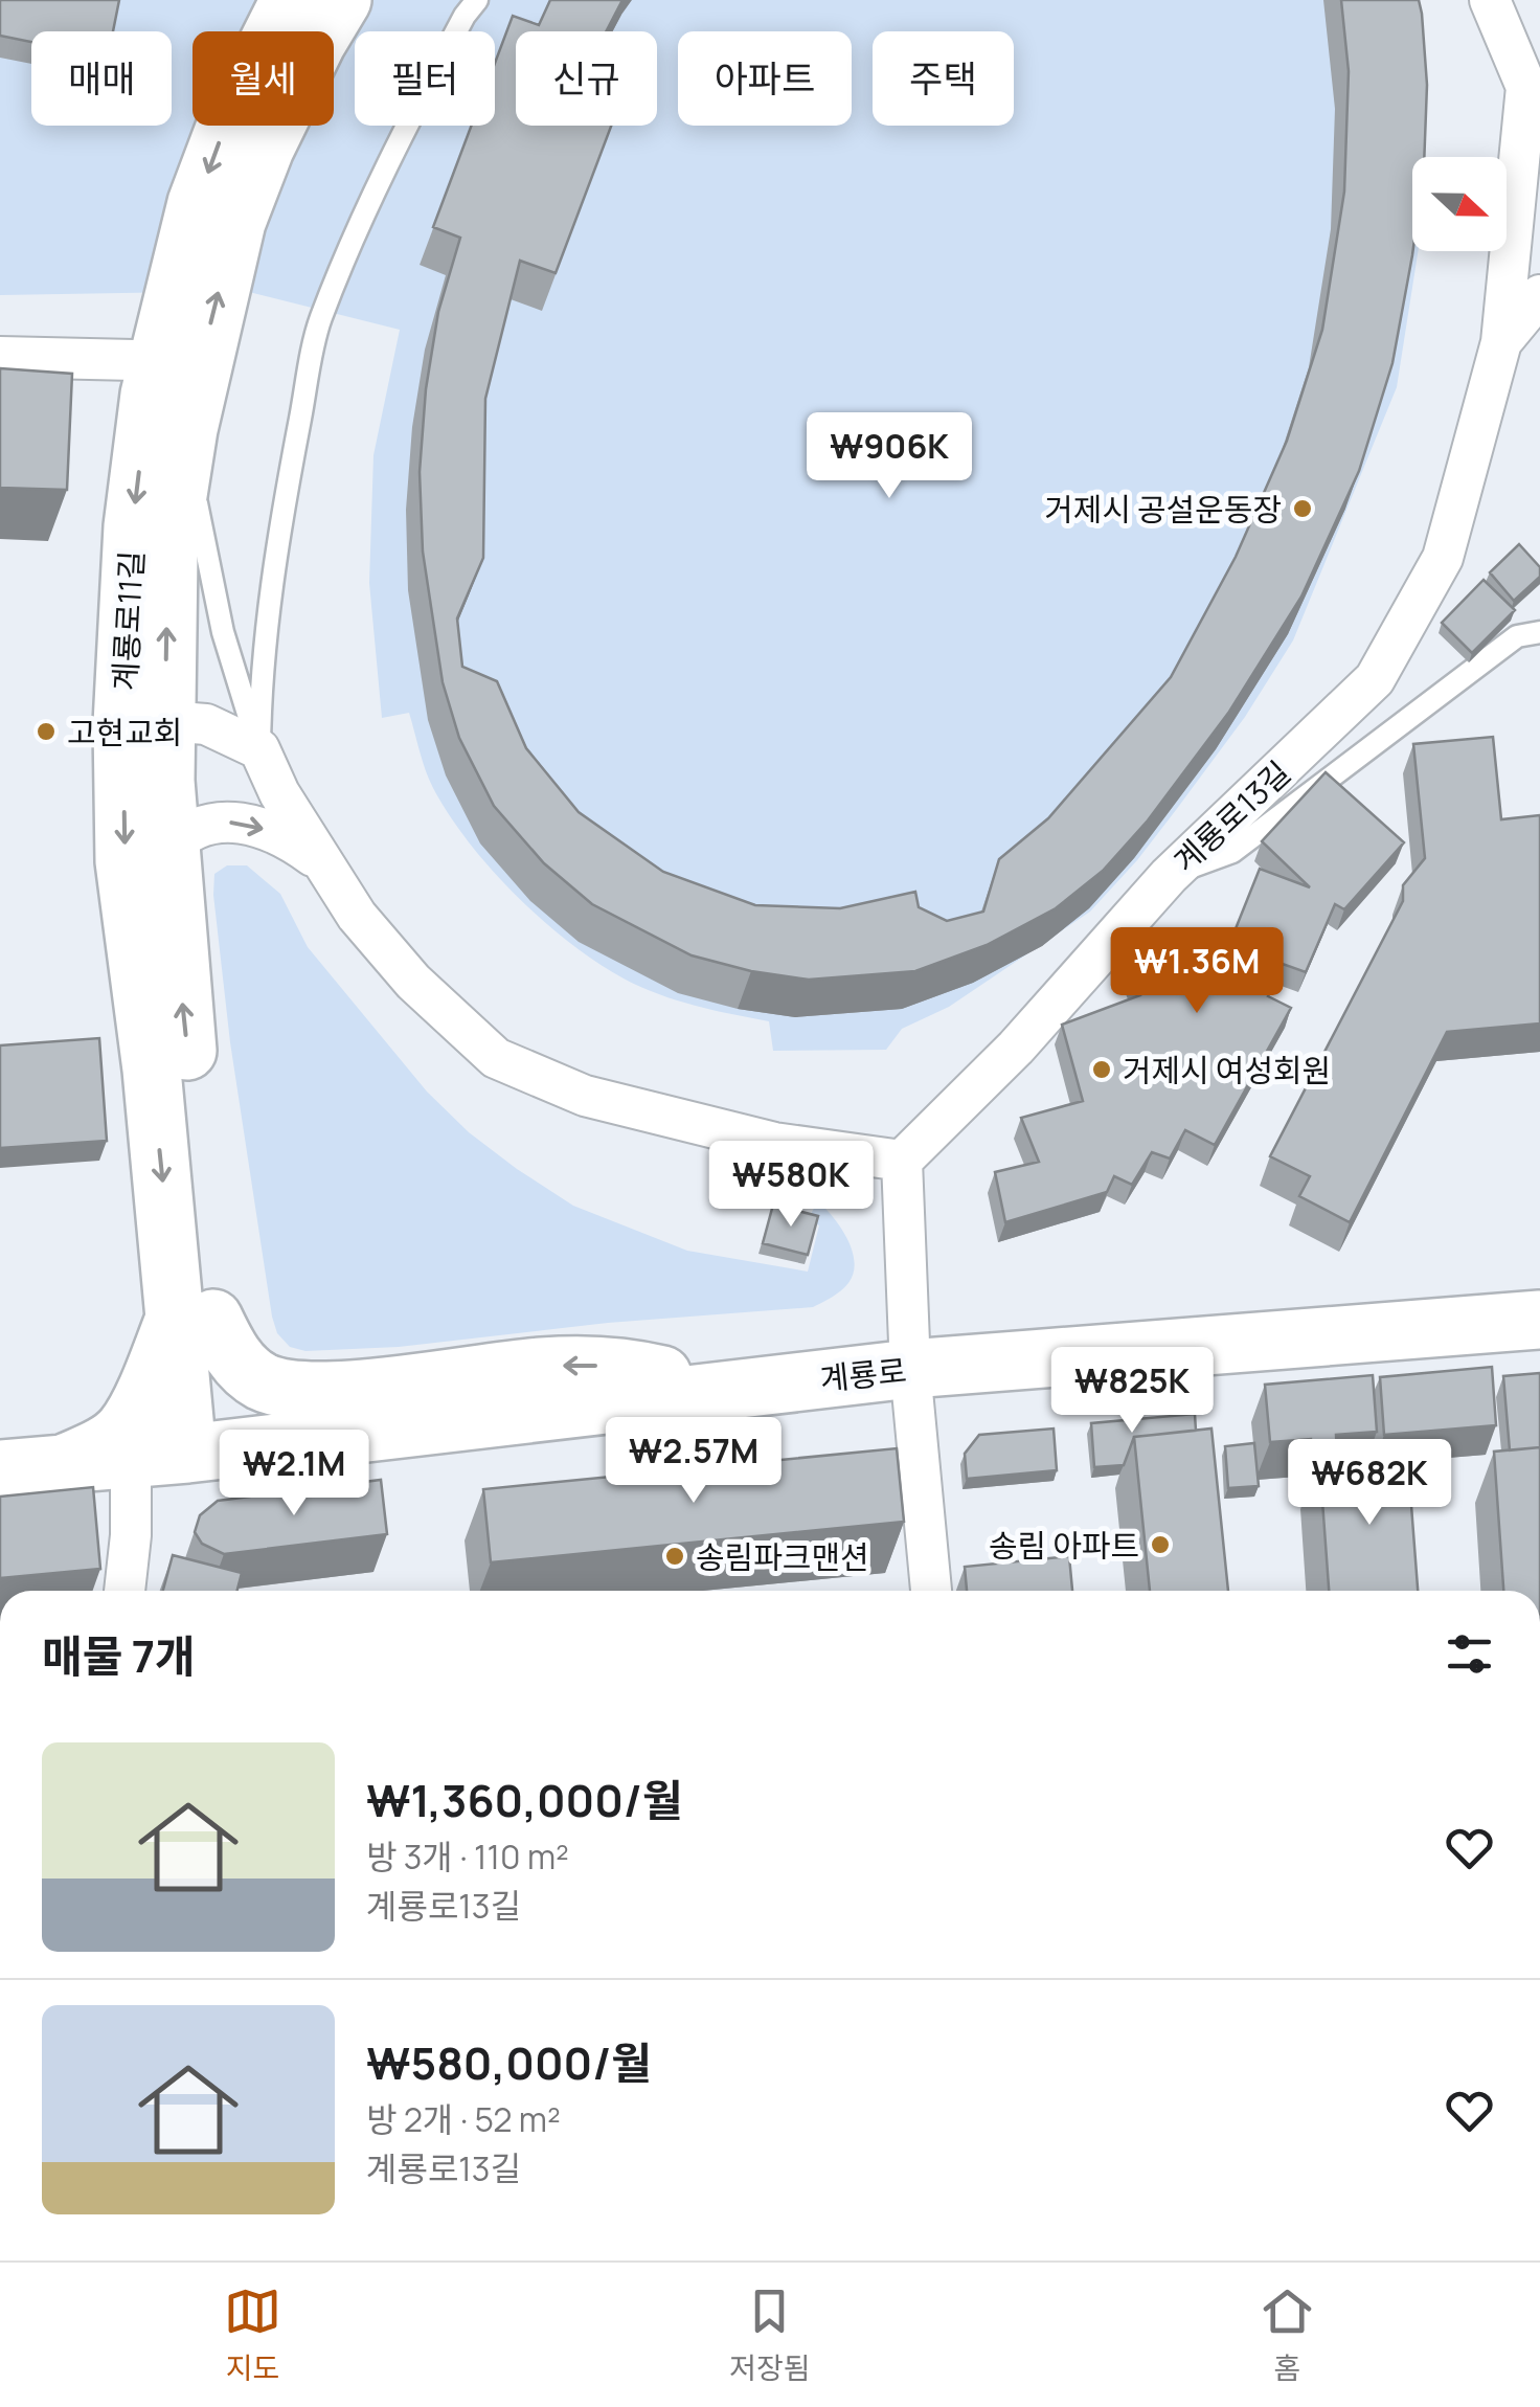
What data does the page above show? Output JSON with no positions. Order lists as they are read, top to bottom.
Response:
{
  "streets": {
    "street": ["계룡로11길", "계룡로13길", "계룡로"]
  },
  "crossings": [
    ["계룡로11길", "계룡로"]
  ],
  "places": [
    "거제시 공설운동장",
    "고현교회",
    "거제시 여성회원",
    "송림 아파트",
    "송림파크맨션"
  ],
  "north": "right",
  "page": {
    "chip": [
      "매매",
      "월세",
      "필터",
      "신규",
      "아파트",
      "주택"
    ],
    "price": [
      "₩906K",
      "₩1.36M",
      "₩580K",
      "₩825K",
      "₩2.57M",
      "₩2.1M",
      "₩682K"
    ],
    "heading": "매물 7개",
    "list": [
      {
        "name": "₩1,360,000/월",
        "note": "방 3개 · 110 m² · 계룡로13길"
      },
      {
        "name": "₩580,000/월",
        "note": "방 2개 · 52 m² · 계룡로13길"
      }
    ],
    "tabs": ["지도", "저장됨", "홈"]
  }
}
